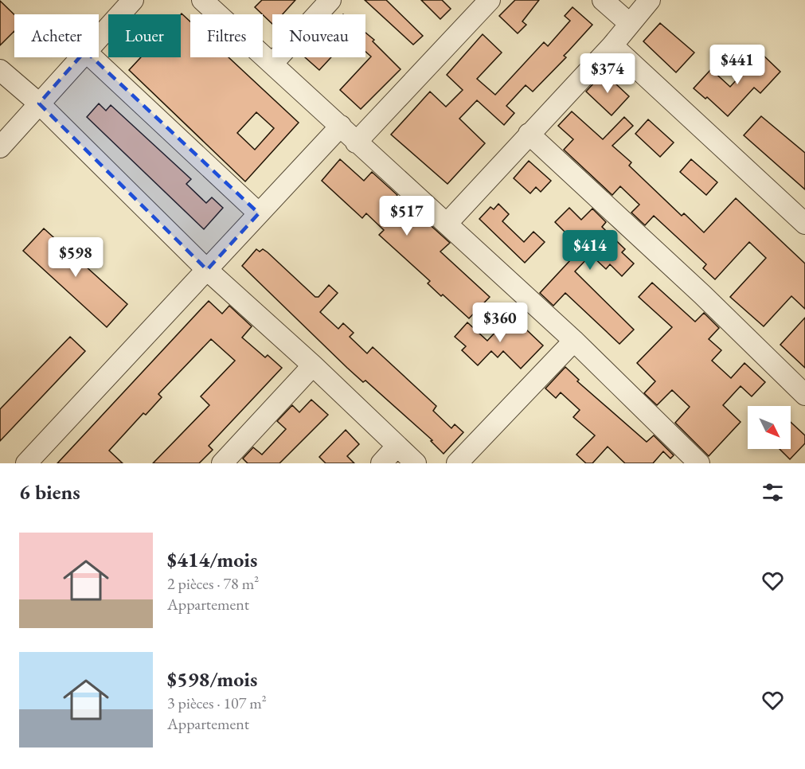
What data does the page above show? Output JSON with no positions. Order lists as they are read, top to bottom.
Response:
{
  "north": "bottom right",
  "page": {
    "chip": [
      "Acheter",
      "Louer",
      "Filtres",
      "Nouveau"
    ],
    "price": [
      "$441",
      "$374",
      "$517",
      "$414",
      "$598",
      "$360"
    ],
    "heading": "6 biens",
    "list": [
      {
        "name": "$414/mois",
        "note": "2 pièces · 78 m² · Appartement"
      },
      {
        "name": "$598/mois",
        "note": "3 pièces · 107 m² · Appartement"
      }
    ]
  }
}
